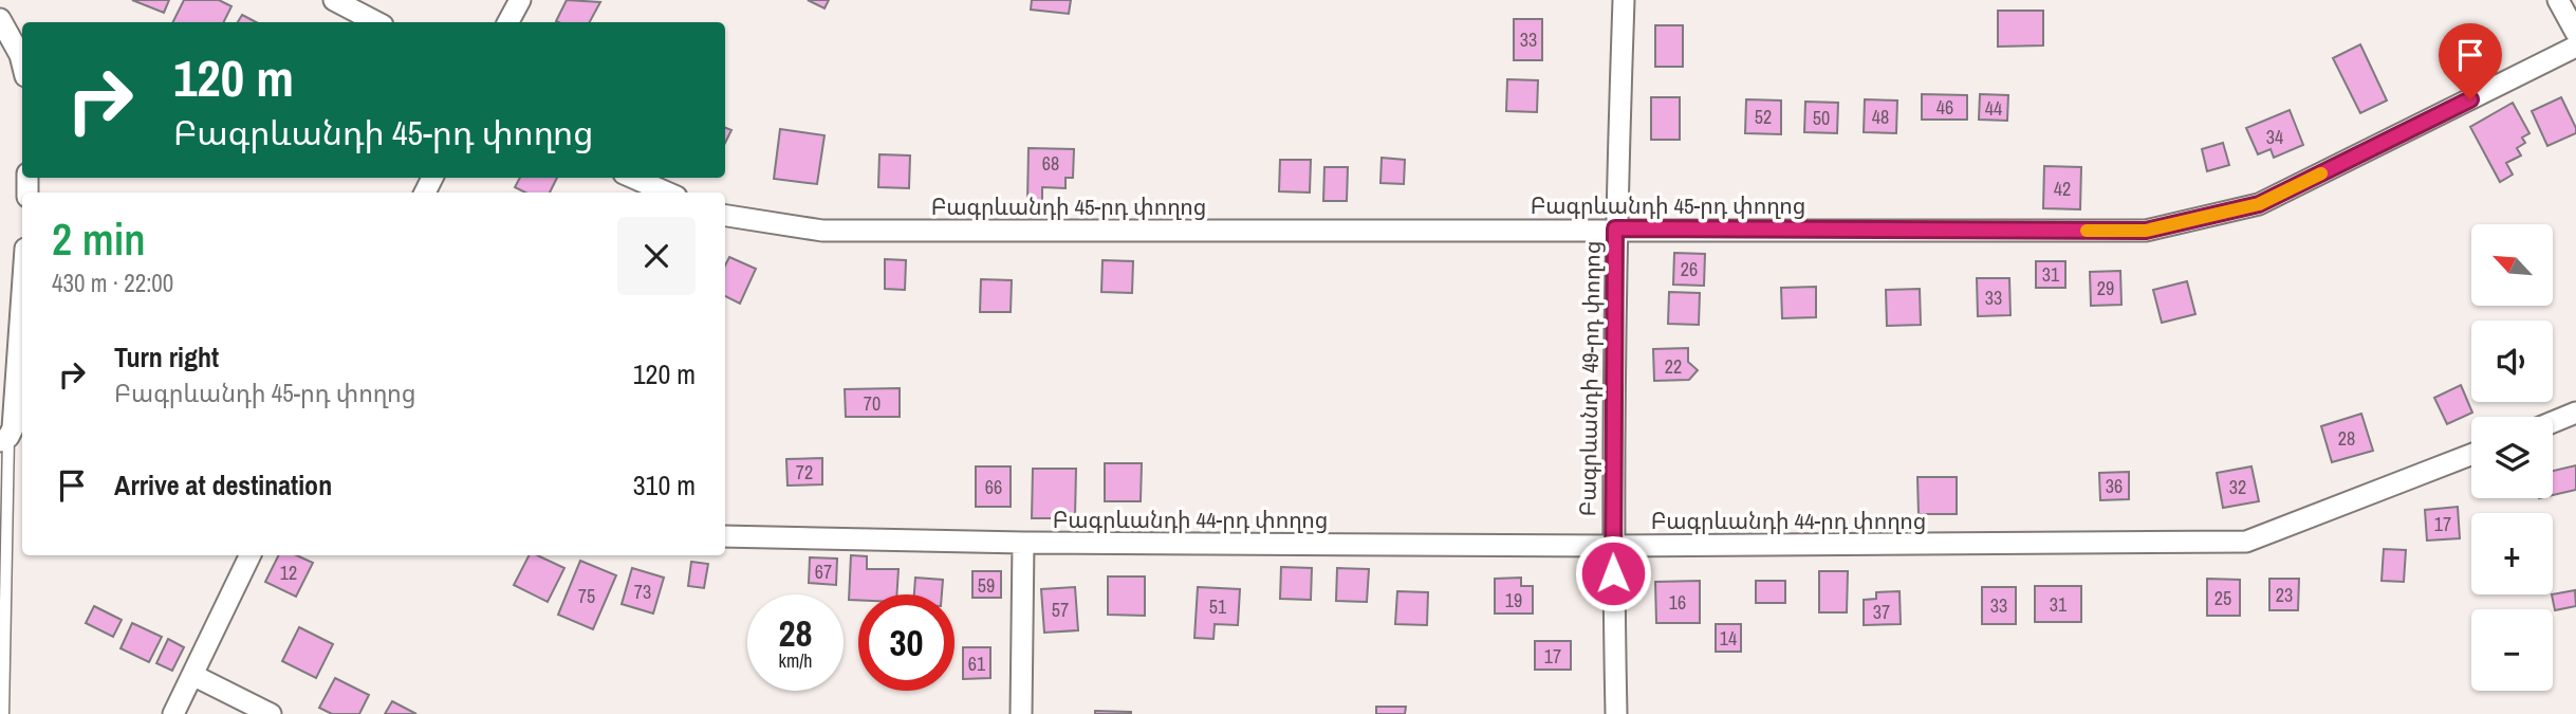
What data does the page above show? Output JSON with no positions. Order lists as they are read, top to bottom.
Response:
{
  "streets": {
    "street": ["Բագրևանդի 45-րդ փողոց", "Բագրևանդի 49-րդ փողոց", "Բագրևանդի 44-րդ փողոց"]
  },
  "crossings": [
    ["Բագրևանդի 45-րդ փողոց", "Բագրևանդի 49-րդ փողոց"],
    ["Բագրևանդի 49-րդ փողոց", "Բագրևանդի 44-րդ փողոց"]
  ],
  "house_numbers": [
    "33",
    "46",
    "44",
    "52",
    "48",
    "50",
    "34",
    "68",
    "42",
    "26",
    "31",
    "29",
    "33",
    "22",
    "70",
    "28",
    "72",
    "36",
    "66",
    "32",
    "17",
    "67",
    "12",
    "59",
    "73",
    "23",
    "75",
    "25",
    "19",
    "16",
    "31",
    "33",
    "51",
    "57",
    "37",
    "14",
    "17",
    "61"
  ],
  "north": "top left",
  "page": {
    "turn": ["120 m", "Բագրևանդի 45-րդ փողոց"],
    "heading": ["2 min", "430 m · 22:00"],
    "map_buttons": ["+", "−"],
    "list": [
      {
        "name": "Turn right",
        "note": "Բագրևանդի 45-րդ փողոց",
        "value": "120 m"
      },
      {
        "name": "Arrive at destination",
        "value": "310 m"
      }
    ],
    "speed": "28 km/h",
    "limit": "30"
  }
}
